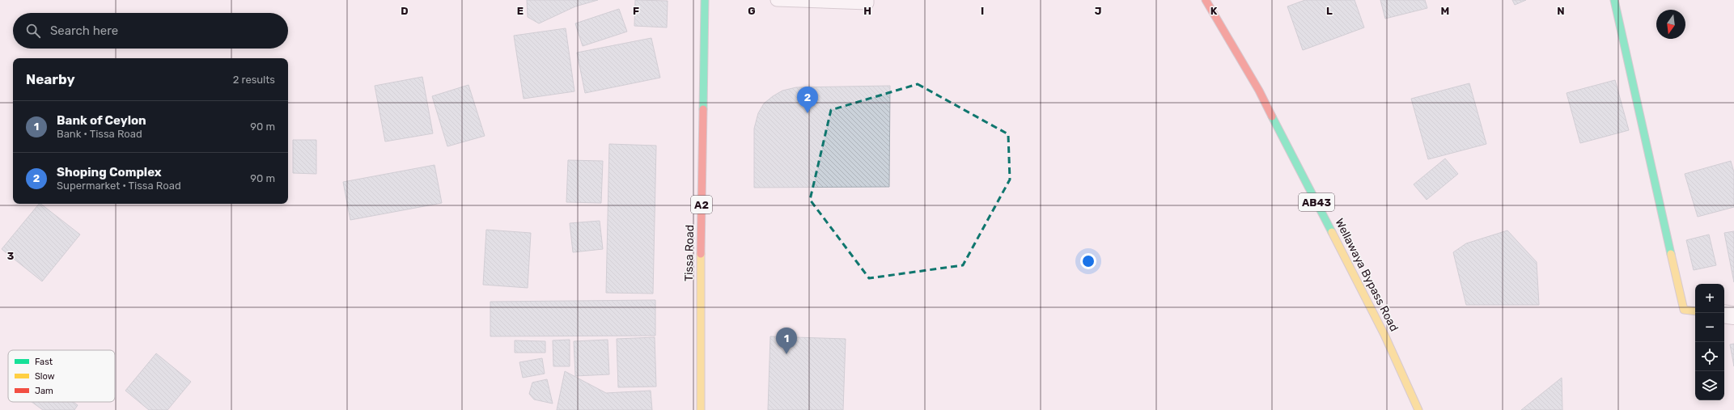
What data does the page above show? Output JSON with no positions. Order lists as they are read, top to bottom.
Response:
{
  "streets": {
    "main road": [
      "AB43",
      "A2",
      "Tissa Road",
      "Wellawaya Bypass Road"
    ]
  },
  "legend": ["Fast", "Slow", "Jam"],
  "north": "bottom",
  "page": {
    "search": "Search here",
    "heading": ["Nearby", "2 results"],
    "pins": ["2", "1"],
    "list": [
      {
        "mark": "1",
        "name": "Bank of Ceylon",
        "note": "Bank · Tissa Road",
        "value": "90 m"
      },
      {
        "mark": "2",
        "name": "Shoping Complex",
        "note": "Supermarket · Tissa Road",
        "value": "90 m"
      }
    ],
    "map_buttons": ["+", "−"]
  },
  "grid": {
    "columns": [
      "D",
      "E",
      "F",
      "G",
      "H",
      "I",
      "J",
      "K",
      "L",
      "M",
      "N"
    ],
    "rows": ["3"]
  }
}
